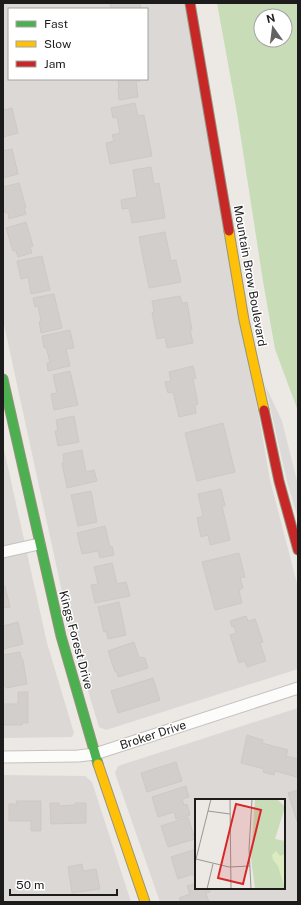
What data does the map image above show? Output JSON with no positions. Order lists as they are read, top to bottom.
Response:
{
  "streets": {
    "main road": ["Mountain Brow Boulevard", "Kings Forest Drive"],
    "street": ["Broker Drive"]
  },
  "crossings": [
    ["Kings Forest Drive", "Broker Drive"]
  ],
  "legend": ["Fast", "Slow", "Jam"],
  "scale_bar": "50 m",
  "north": "top"
}
